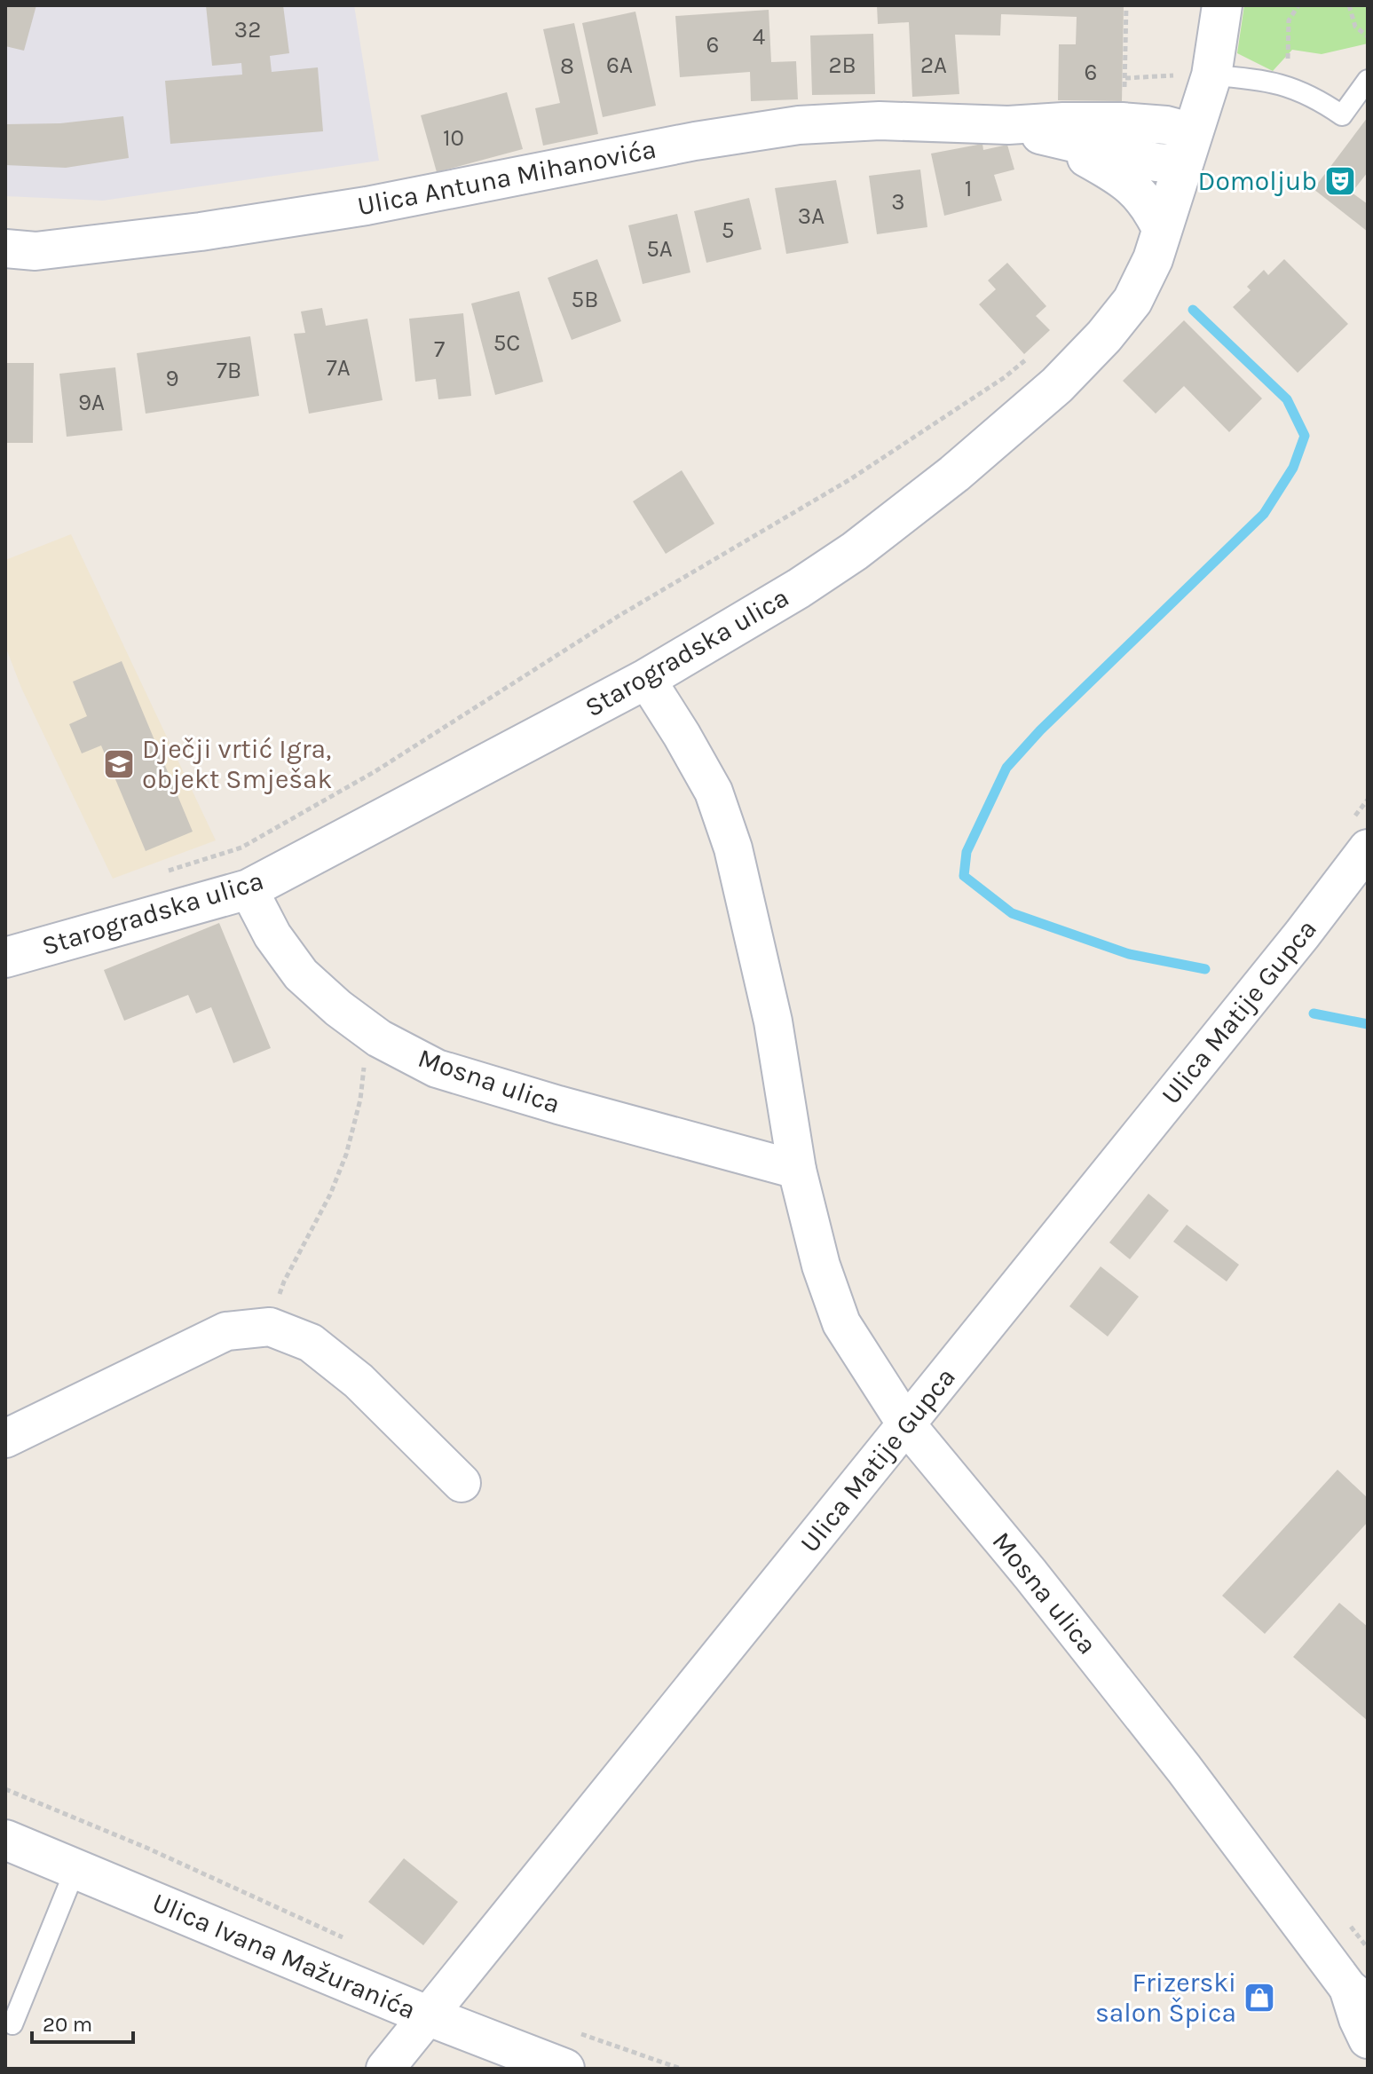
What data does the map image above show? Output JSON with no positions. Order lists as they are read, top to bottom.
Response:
{
  "streets": {
    "main road": ["Starogradska ulica", "Ulica Ivana Mažuranića"],
    "street": ["Ulica Antuna Mihanovića", "Ulica Matije Gupca", "Mosna ulica"]
  },
  "crossings": [
    ["Ulica Antuna Mihanovića", "Starogradska ulica"],
    ["Starogradska ulica", "Mosna ulica"],
    ["Ulica Matije Gupca", "Mosna ulica"],
    ["Ulica Matije Gupca", "Ulica Ivana Mažuranića"]
  ],
  "places": {
    "theatre": ["Domoljub"],
    "school or university": ["Dječji vrtić Igra, objekt Smješak"],
    "shop": ["Frizerski salon Špica"]
  },
  "house_numbers": [
    "32",
    "4",
    "6",
    "6A",
    "2B",
    "2A",
    "8",
    "6",
    "10",
    "1",
    "3",
    "3A",
    "5",
    "5A",
    "5B",
    "5C",
    "7",
    "7A",
    "7B",
    "9",
    "9A"
  ],
  "scale_bar": "20 m"
}
